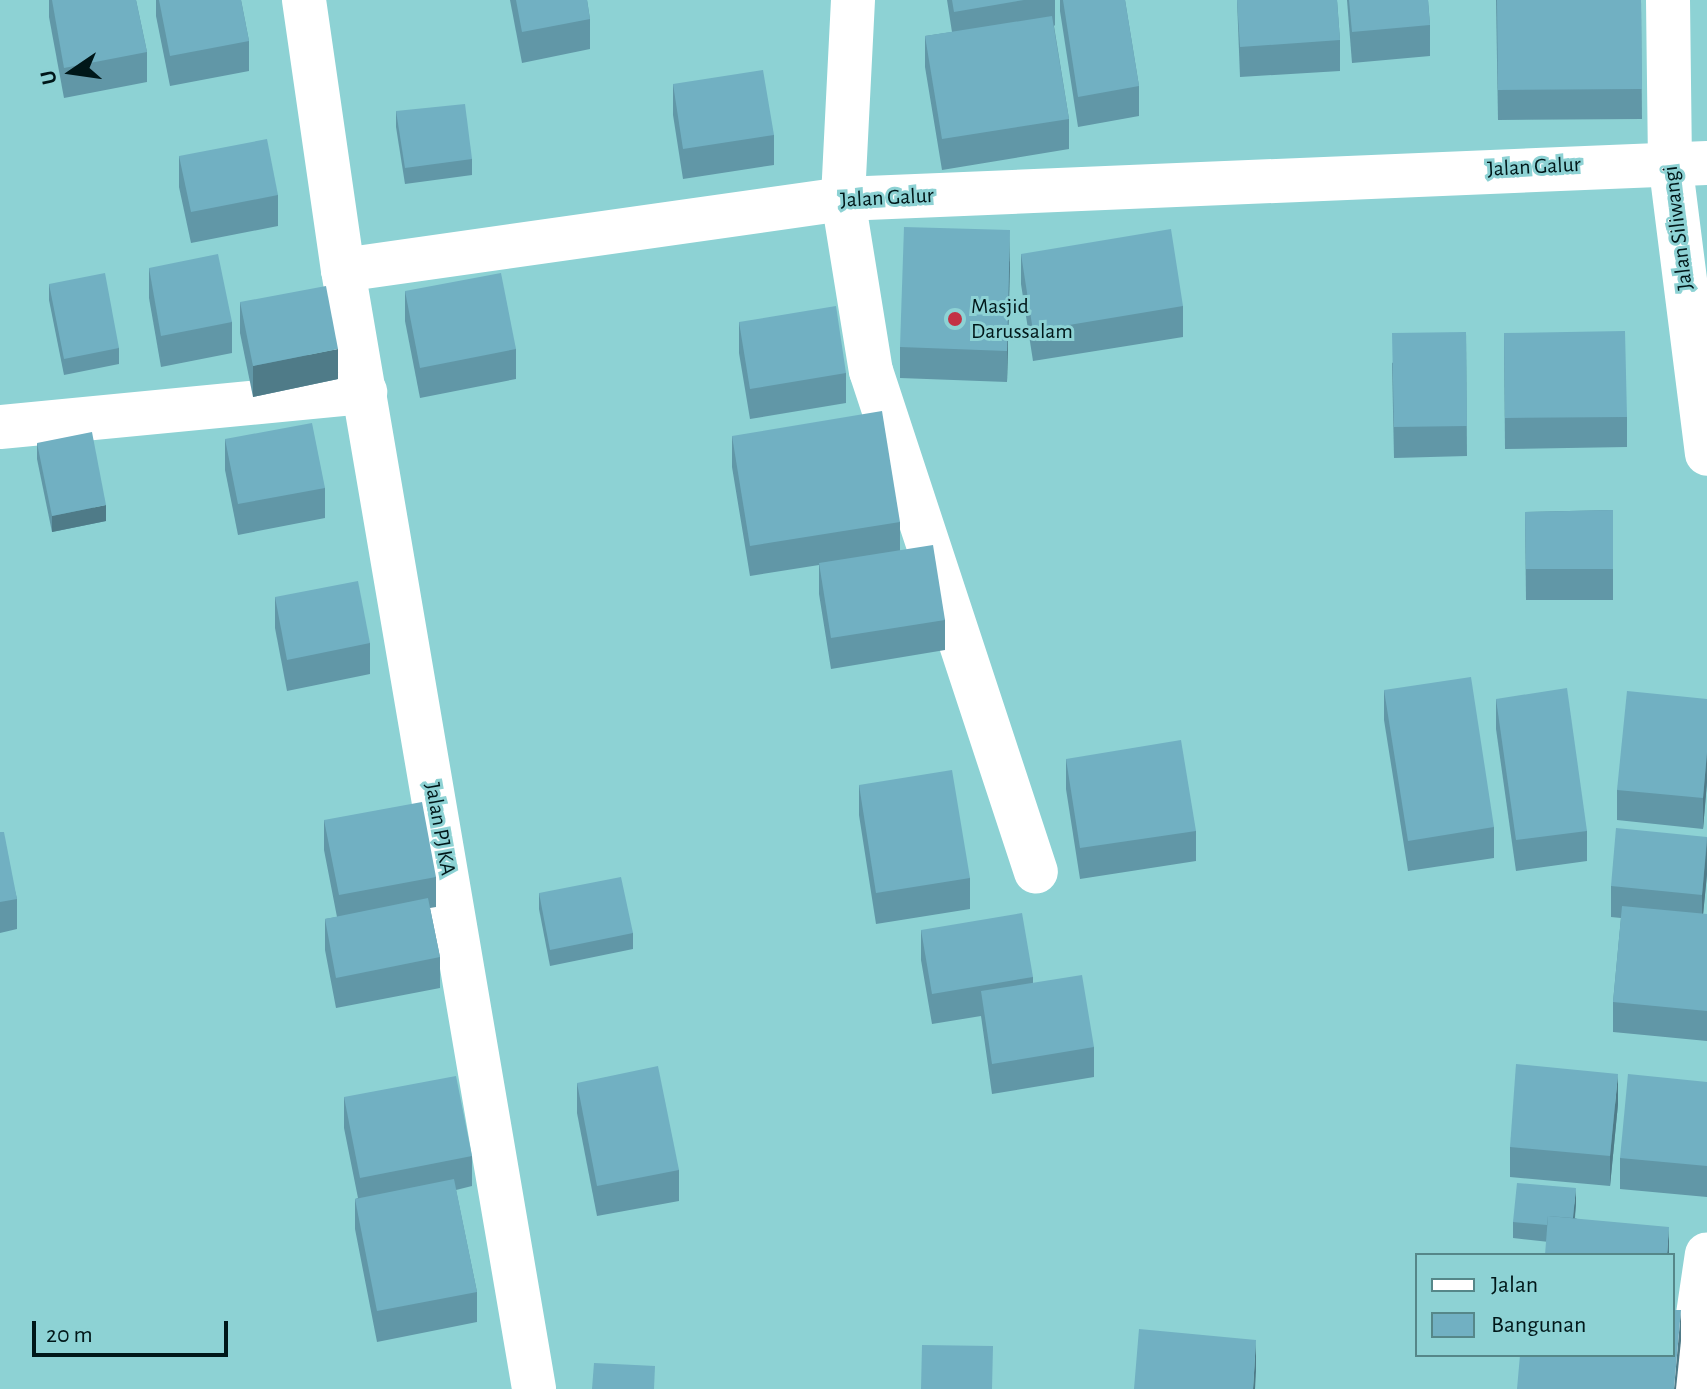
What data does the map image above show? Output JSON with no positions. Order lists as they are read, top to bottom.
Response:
{
  "streets": {
    "street": ["Jalan Galur", "Jalan Siliwangi", "Jalan PJ KA"]
  },
  "crossings": [
    ["Jalan Galur", "Jalan Siliwangi"],
    ["Jalan Galur", "Jalan PJ KA"]
  ],
  "places": ["Masjid Darussalam"],
  "legend": ["Jalan", "Bangunan"],
  "scale_bar": "20 m",
  "north": "left"
}
